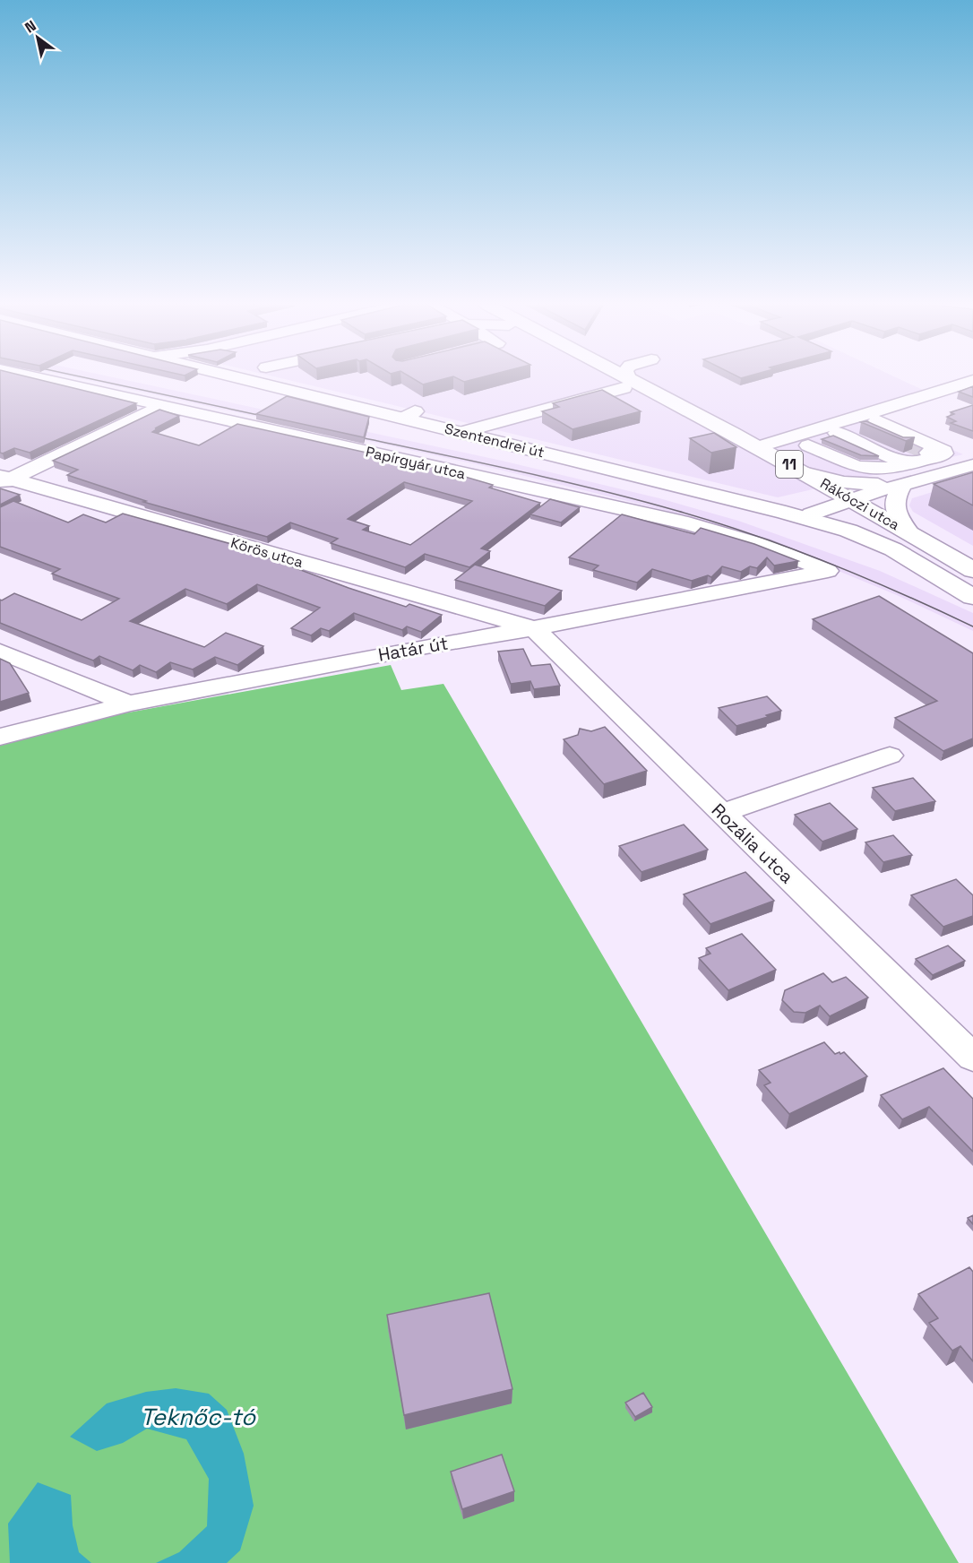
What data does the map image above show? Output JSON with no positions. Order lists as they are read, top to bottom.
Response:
{
  "streets": {
    "main road": ["Szentendrei út", "11", "Rákóczi utca"],
    "street": [
      "Papírgyár utca",
      "Körös utca",
      "Határ út",
      "Rozália utca"
    ]
  },
  "crossings": [
    ["Szentendrei út", "Rákóczi utca"],
    ["Papírgyár utca", "Határ út"],
    ["Körös utca", "Határ út"],
    ["Körös utca", "Rozália utca"],
    ["Határ út", "Rozália utca"]
  ],
  "water": ["Teknőc-tó"],
  "north": "top left"
}
